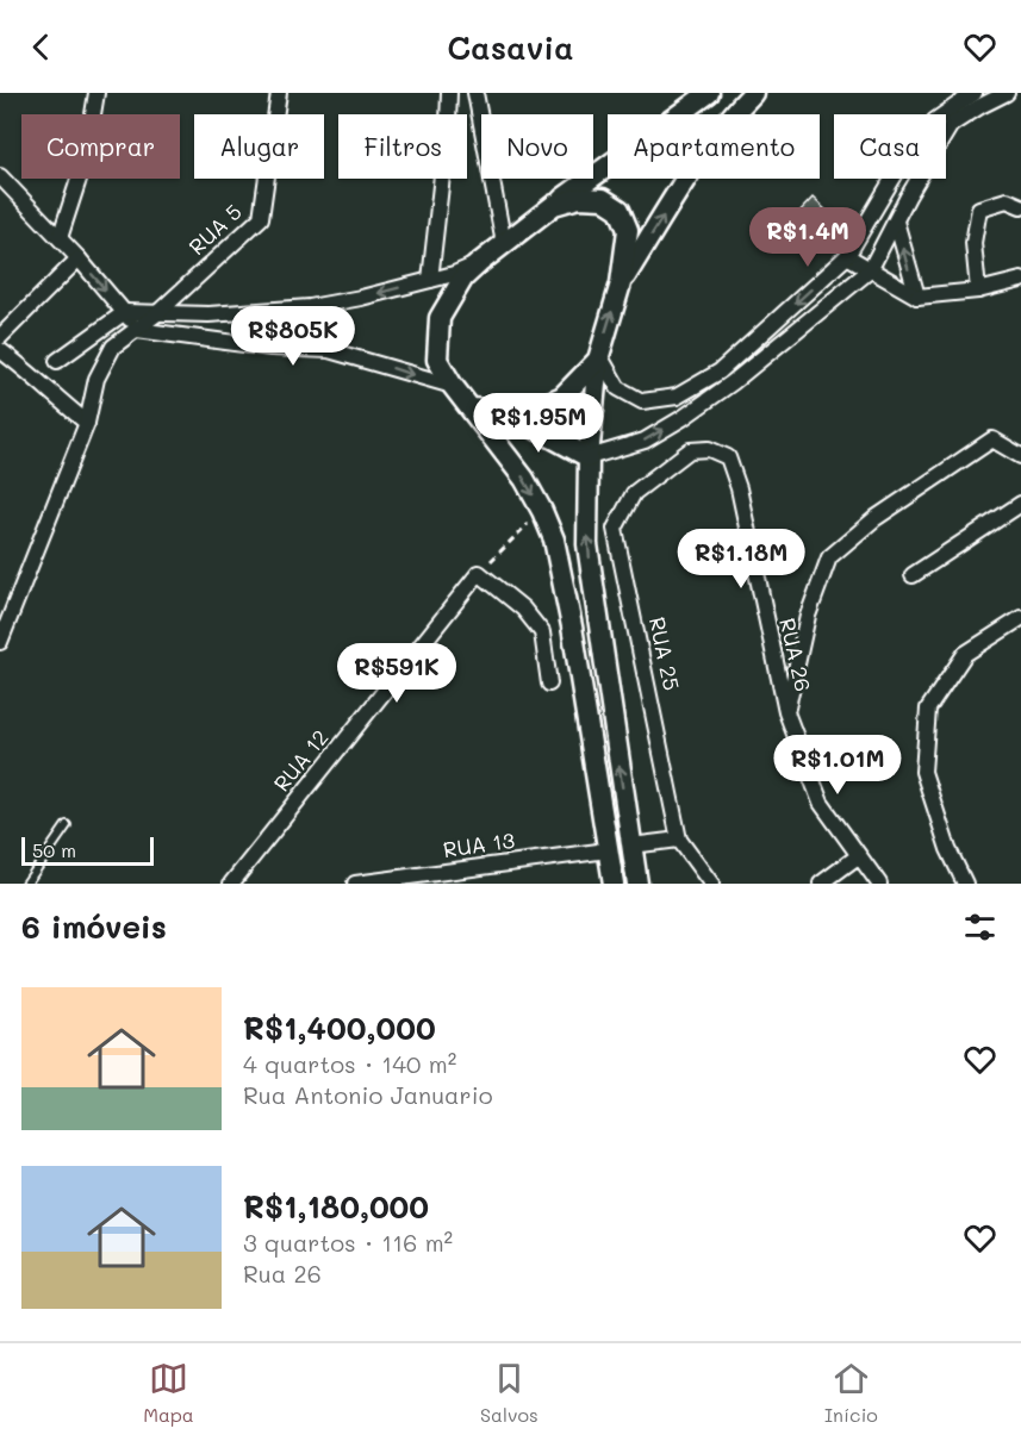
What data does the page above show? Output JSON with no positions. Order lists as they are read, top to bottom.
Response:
{
  "streets": {
    "street": [
      "RUA 5",
      "RUA 25",
      "RUA 26",
      "RUA 12",
      "RUA 13"
    ]
  },
  "crossings": [
    ["RUA 25", "RUA 26"]
  ],
  "scale_bar": "50 m",
  "page": {
    "header": "Casavia",
    "chip": [
      "Comprar",
      "Alugar",
      "Filtros",
      "Novo",
      "Apartamento",
      "Casa"
    ],
    "price": [
      "R$1.4M",
      "R$805K",
      "R$1.95M",
      "R$1.18M",
      "R$591K",
      "R$1.01M"
    ],
    "scale": "50 m",
    "heading": "6 imóveis",
    "list": [
      {
        "name": "R$1,400,000",
        "note": "4 quartos · 140 m² · Rua Antonio Januario"
      },
      {
        "name": "R$1,180,000",
        "note": "3 quartos · 116 m² · Rua 26"
      }
    ],
    "tabs": ["Mapa", "Salvos", "Início"]
  }
}
